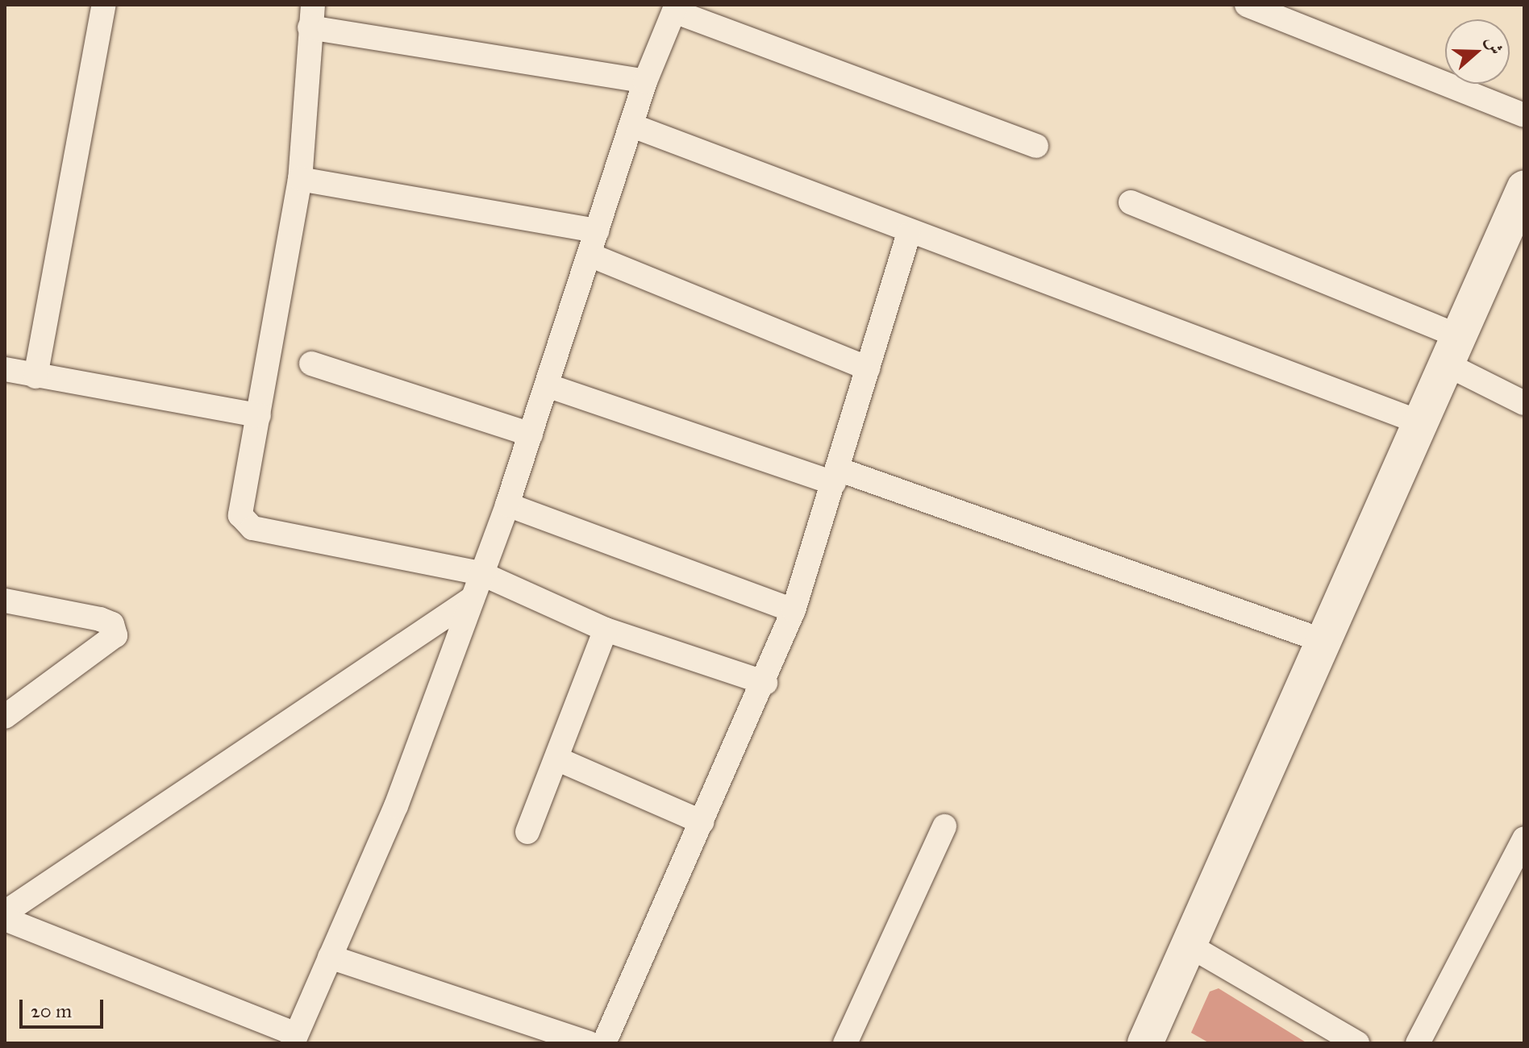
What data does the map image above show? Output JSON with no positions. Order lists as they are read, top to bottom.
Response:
{
  "scale_bar": "20 m",
  "north": "right"
}
